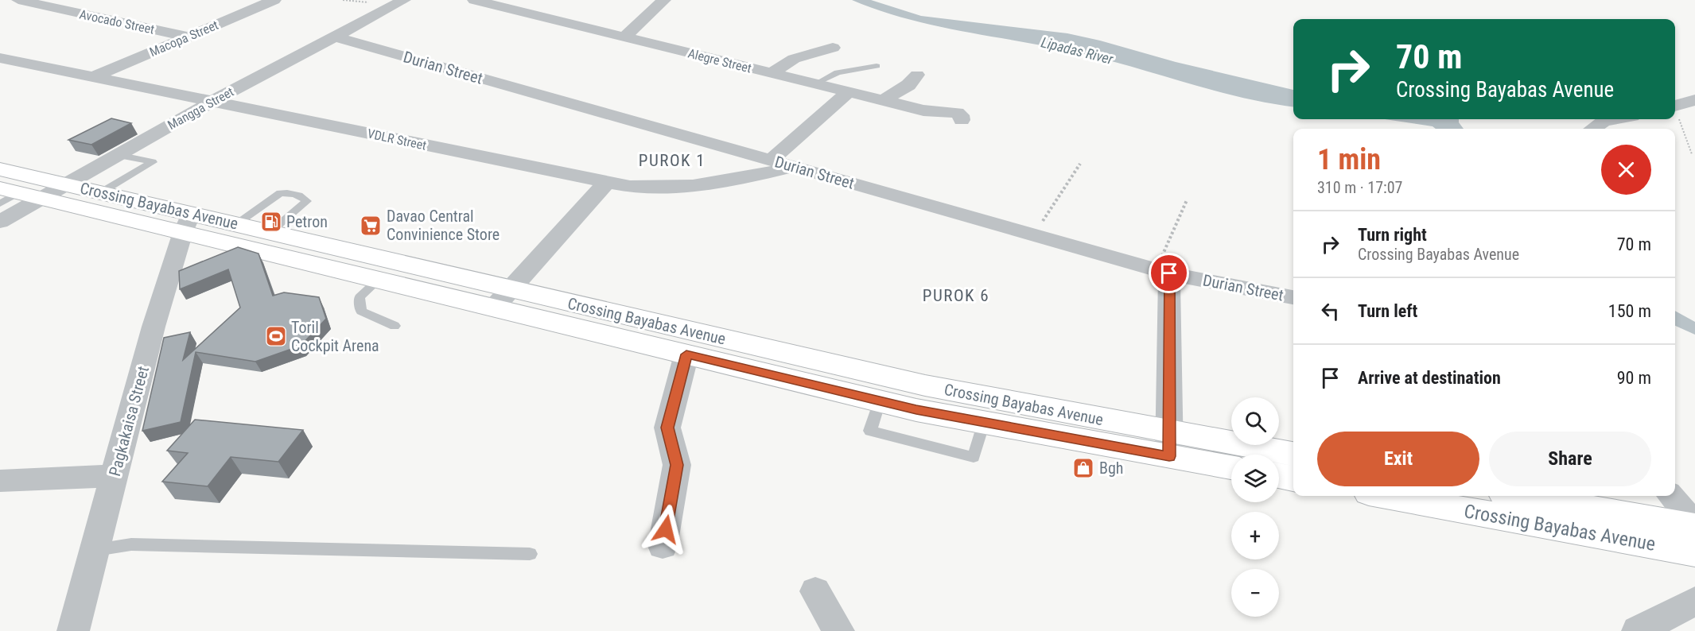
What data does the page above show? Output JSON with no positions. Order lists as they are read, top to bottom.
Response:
{
  "streets": {
    "main road": ["Crossing Bayabas Avenue"],
    "street": [
      "Avocado Street",
      "Macopa Street",
      "Alegre Street",
      "Durian Street",
      "Mangga Street",
      "VDLR Street",
      "Pagkakaisa Street"
    ]
  },
  "crossings": [
    ["Avocado Street", "Macopa Street"],
    ["Macopa Street", "VDLR Street"],
    ["Durian Street", "Mangga Street"],
    ["Durian Street", "VDLR Street"],
    ["Mangga Street", "VDLR Street"],
    ["Mangga Street", "Crossing Bayabas Avenue"],
    ["Crossing Bayabas Avenue", "Pagkakaisa Street"]
  ],
  "districts": ["PUROK 1", "PUROK 6"],
  "water": ["Lipadas River"],
  "places": {
    "fuel station": ["Petron"],
    "supermarket": ["Davao Central Convinience Store"],
    "sports": ["Toril Cockpit Arena"],
    "shop": ["Bgh"]
  },
  "page": {
    "turn": ["70 m", "Crossing Bayabas Avenue"],
    "heading": ["1 min", "310 m · 17:07"],
    "list": [
      {
        "name": "Turn right",
        "note": "Crossing Bayabas Avenue",
        "value": "70 m"
      },
      {
        "name": "Turn left",
        "value": "150 m"
      },
      {
        "name": "Arrive at destination",
        "value": "90 m"
      }
    ],
    "map_buttons": ["+", "−"],
    "buttons": ["Exit", "Share"]
  }
}
